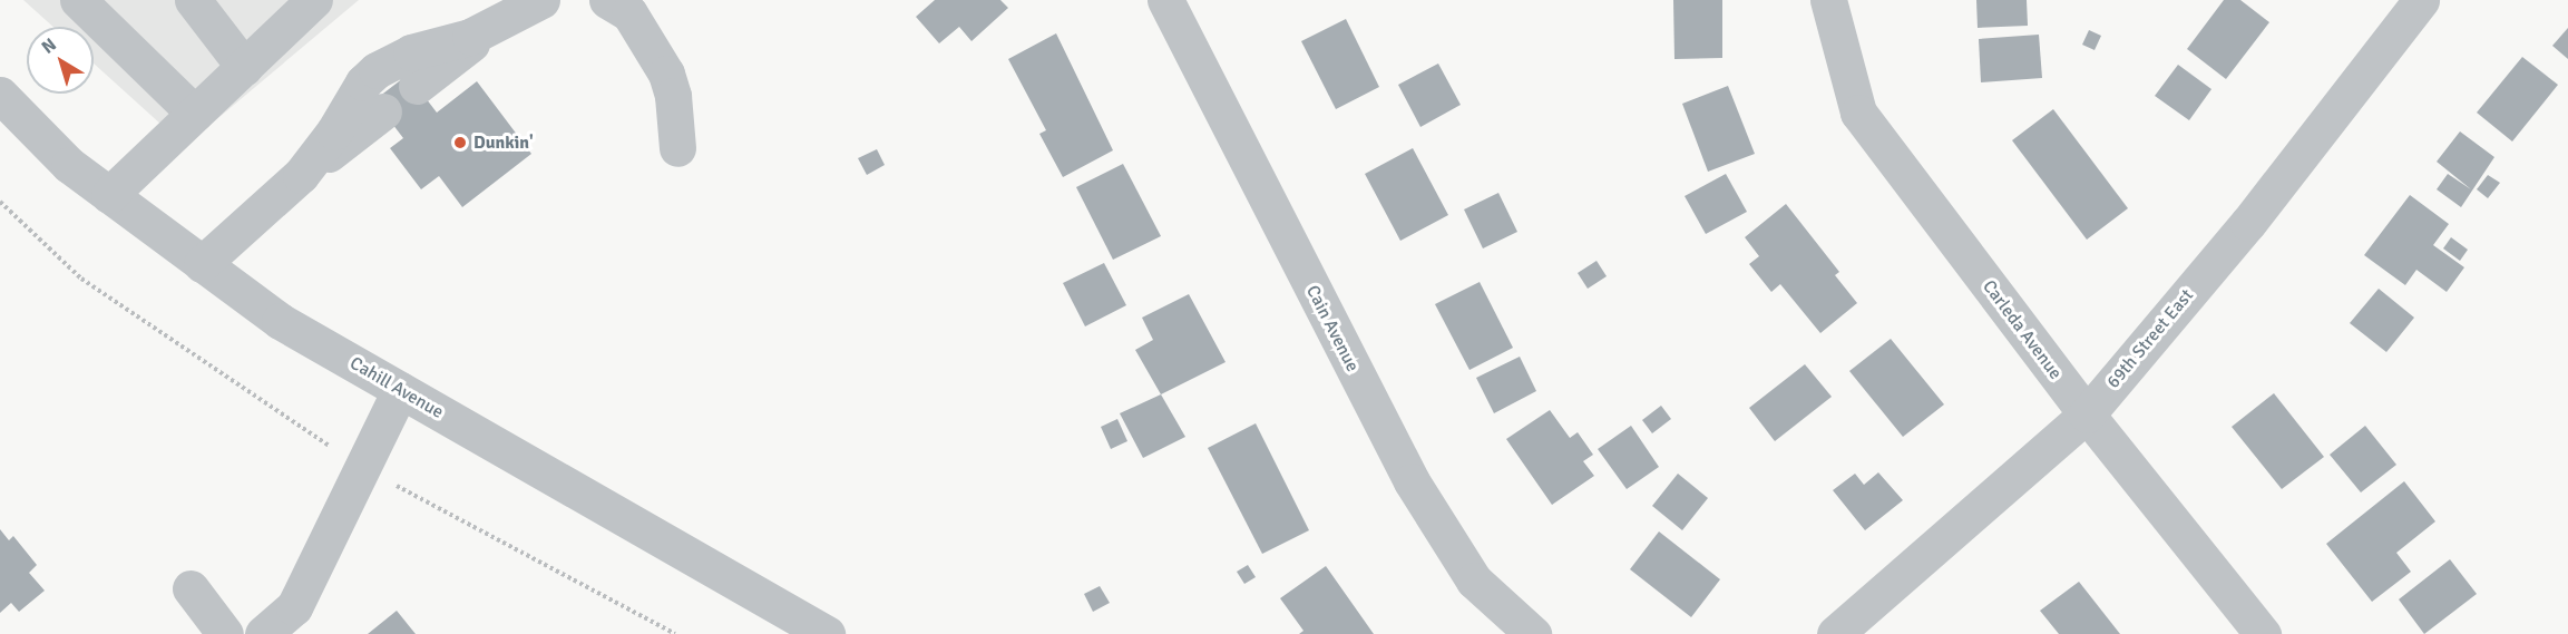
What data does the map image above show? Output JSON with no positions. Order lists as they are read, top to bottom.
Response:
{
  "streets": {
    "street": [
      "Cain Avenue",
      "Carleda Avenue",
      "69th Street East",
      "Cahill Avenue"
    ]
  },
  "crossings": [
    ["Carleda Avenue", "69th Street East"]
  ],
  "places": ["Dunkin'"],
  "north": "top left"
}
